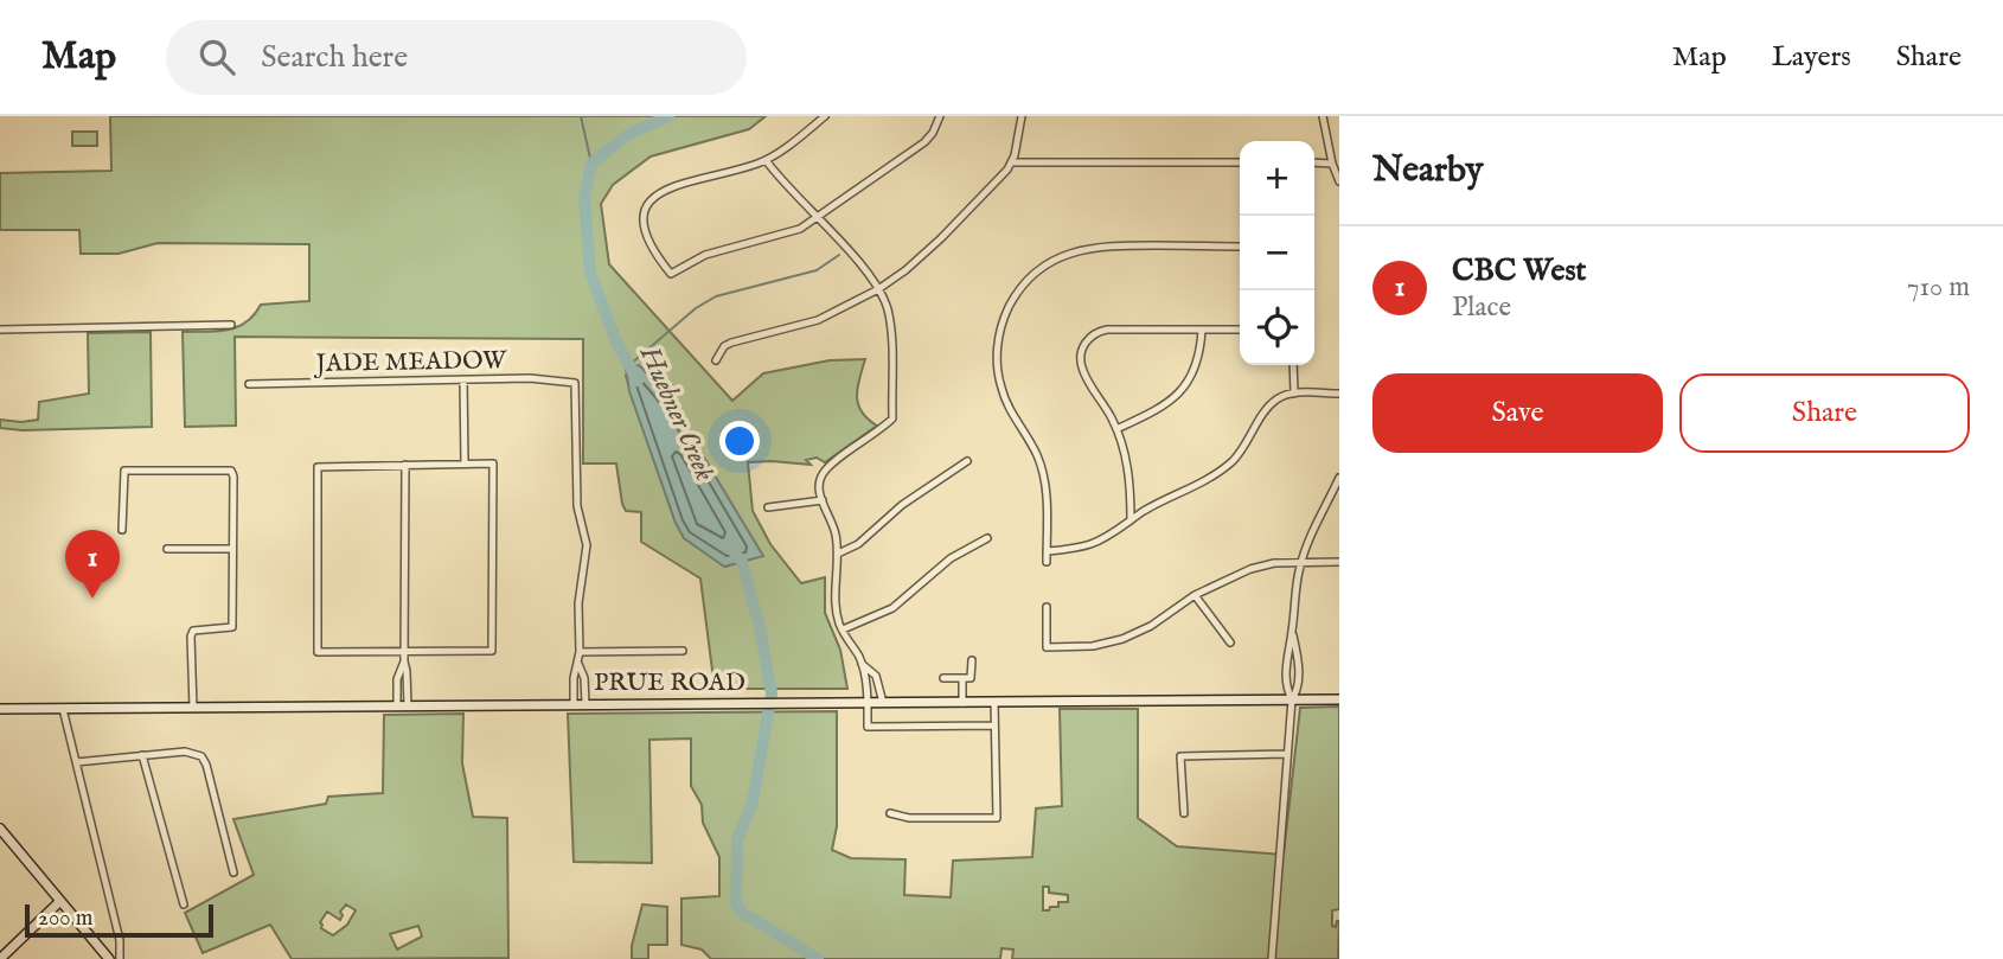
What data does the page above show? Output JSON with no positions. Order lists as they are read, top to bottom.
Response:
{
  "streets": {
    "main road": ["PRUE ROAD"],
    "street": ["JADE MEADOW"]
  },
  "water": ["Huebner Creek"],
  "scale_bar": "200 m",
  "page": {
    "header": "Map",
    "search": "Search here",
    "nav": ["Map", "Layers", "Share"],
    "heading": "Nearby",
    "map_buttons": ["+", "−"],
    "list": [
      {
        "mark": "1",
        "name": "CBC West",
        "note": "Place",
        "value": "710 m"
      }
    ],
    "buttons": ["Save", "Share"],
    "pins": "1",
    "scale": "200 m"
  }
}
